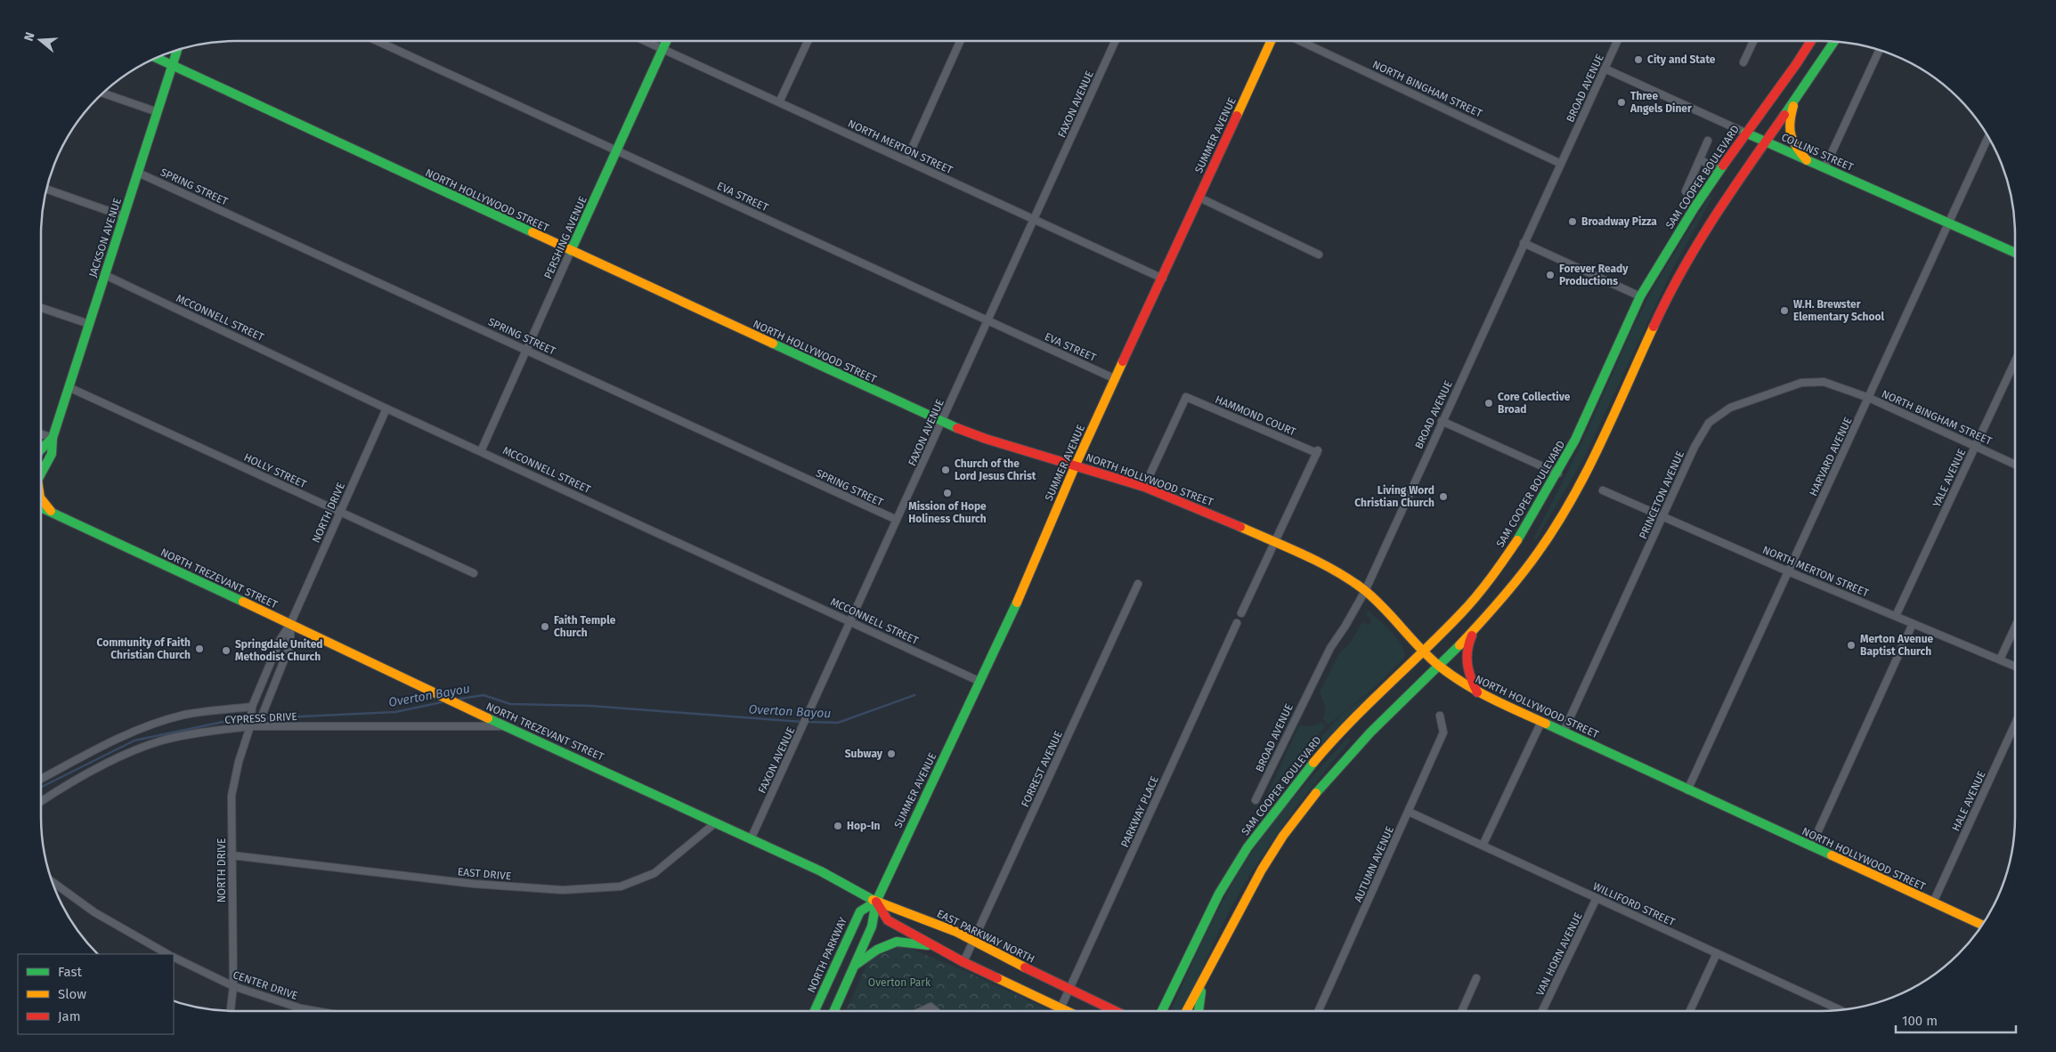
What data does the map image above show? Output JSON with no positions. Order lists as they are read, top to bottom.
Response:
{
  "streets": {
    "main road": [
      "SUMMER AVENUE",
      "COLLINS STREET",
      "SAM COOPER BOULEVARD",
      "NORTH HOLLYWOOD STREET",
      "JACKSON AVENUE",
      "PERSHING AVENUE",
      "NORTH TREZEVANT STREET",
      "EAST PARKWAY NORTH",
      "NORTH PARKWAY"
    ],
    "street": [
      "BROAD AVENUE",
      "NORTH BINGHAM STREET",
      "FAXON AVENUE",
      "NORTH MERTON STREET",
      "SPRING STREET",
      "EVA STREET",
      "MCCONNELL STREET",
      "HAMMOND COURT",
      "HARVARD AVENUE",
      "HOLLY STREET",
      "YALE AVENUE",
      "PRINCETON AVENUE",
      "NORTH DRIVE",
      "CYPRESS DRIVE",
      "FORREST AVENUE",
      "HALE AVENUE",
      "PARKWAY PLACE",
      "AUTUMN AVENUE",
      "EAST DRIVE",
      "WILLIFORD STREET",
      "VAN HORN AVENUE",
      "CENTER DRIVE"
    ]
  },
  "crossings": [
    ["BROAD AVENUE", "NORTH BINGHAM STREET"],
    ["BROAD AVENUE", "COLLINS STREET"],
    ["BROAD AVENUE", "NORTH HOLLYWOOD STREET"],
    ["NORTH BINGHAM STREET", "HARVARD AVENUE"],
    ["NORTH BINGHAM STREET", "YALE AVENUE"],
    ["NORTH BINGHAM STREET", "PRINCETON AVENUE"],
    ["FAXON AVENUE", "NORTH MERTON STREET"],
    ["FAXON AVENUE", "SPRING STREET"],
    ["FAXON AVENUE", "EVA STREET"],
    ["FAXON AVENUE", "NORTH HOLLYWOOD STREET"],
    ["FAXON AVENUE", "MCCONNELL STREET"],
    ["FAXON AVENUE", "NORTH TREZEVANT STREET"],
    ["SUMMER AVENUE", "NORTH MERTON STREET"],
    ["SUMMER AVENUE", "EVA STREET"],
    ["SUMMER AVENUE", "NORTH HOLLYWOOD STREET"],
    ["SUMMER AVENUE", "MCCONNELL STREET"],
    ["SUMMER AVENUE", "NORTH TREZEVANT STREET"],
    ["SUMMER AVENUE", "EAST PARKWAY NORTH"],
    ["SUMMER AVENUE", "NORTH PARKWAY"],
    ["NORTH MERTON STREET", "PERSHING AVENUE"],
    ["NORTH MERTON STREET", "HARVARD AVENUE"],
    ["NORTH MERTON STREET", "YALE AVENUE"],
    ["NORTH MERTON STREET", "PRINCETON AVENUE"],
    ["COLLINS STREET", "SAM COOPER BOULEVARD"],
    ["COLLINS STREET", "HARVARD AVENUE"],
    ["SAM COOPER BOULEVARD", "NORTH HOLLYWOOD STREET"],
    ["SPRING STREET", "JACKSON AVENUE"],
    ["SPRING STREET", "PERSHING AVENUE"],
    ["EVA STREET", "PERSHING AVENUE"],
    ["NORTH HOLLYWOOD STREET", "JACKSON AVENUE"],
    ["NORTH HOLLYWOOD STREET", "PERSHING AVENUE"],
    ["NORTH HOLLYWOOD STREET", "HAMMOND COURT"],
    ["NORTH HOLLYWOOD STREET", "HARVARD AVENUE"],
    ["NORTH HOLLYWOOD STREET", "PRINCETON AVENUE"],
    ["NORTH HOLLYWOOD STREET", "HALE AVENUE"],
    ["JACKSON AVENUE", "MCCONNELL STREET"],
    ["JACKSON AVENUE", "HOLLY STREET"],
    ["PERSHING AVENUE", "MCCONNELL STREET"],
    ["MCCONNELL STREET", "NORTH DRIVE"],
    ["HARVARD AVENUE", "PRINCETON AVENUE"],
    ["HOLLY STREET", "NORTH DRIVE"],
    ["NORTH DRIVE", "NORTH TREZEVANT STREET"],
    ["NORTH DRIVE", "CYPRESS DRIVE"],
    ["NORTH DRIVE", "EAST DRIVE"],
    ["NORTH DRIVE", "CENTER DRIVE"],
    ["NORTH TREZEVANT STREET", "CYPRESS DRIVE"],
    ["NORTH TREZEVANT STREET", "EAST DRIVE"],
    ["NORTH TREZEVANT STREET", "EAST PARKWAY NORTH"],
    ["NORTH TREZEVANT STREET", "NORTH PARKWAY"],
    ["FORREST AVENUE", "EAST PARKWAY NORTH"],
    ["PARKWAY PLACE", "EAST PARKWAY NORTH"],
    ["AUTUMN AVENUE", "WILLIFORD STREET"],
    ["WILLIFORD STREET", "VAN HORN AVENUE"],
    ["EAST PARKWAY NORTH", "NORTH PARKWAY"]
  ],
  "water": ["Overton Bayou"],
  "parks": ["Overton Park"],
  "places": [
    "City and State",
    "Three Angels Diner",
    "Broadway Pizza",
    "Forever Ready Productions",
    "W.H. Brewster Elementary School",
    "Core Collective Broad",
    "Church of the Lord Jesus Christ",
    "Mission of Hope Holiness Church",
    "Living Word Christian Church",
    "Faith Temple Church",
    "Merton Avenue Baptist Church",
    "Community of Faith Christian Church",
    "Springdale United Methodist Church",
    "Subway",
    "Hop-In"
  ],
  "legend": ["Fast", "Slow", "Jam"],
  "scale_bar": "100 m",
  "north": "left"
}
